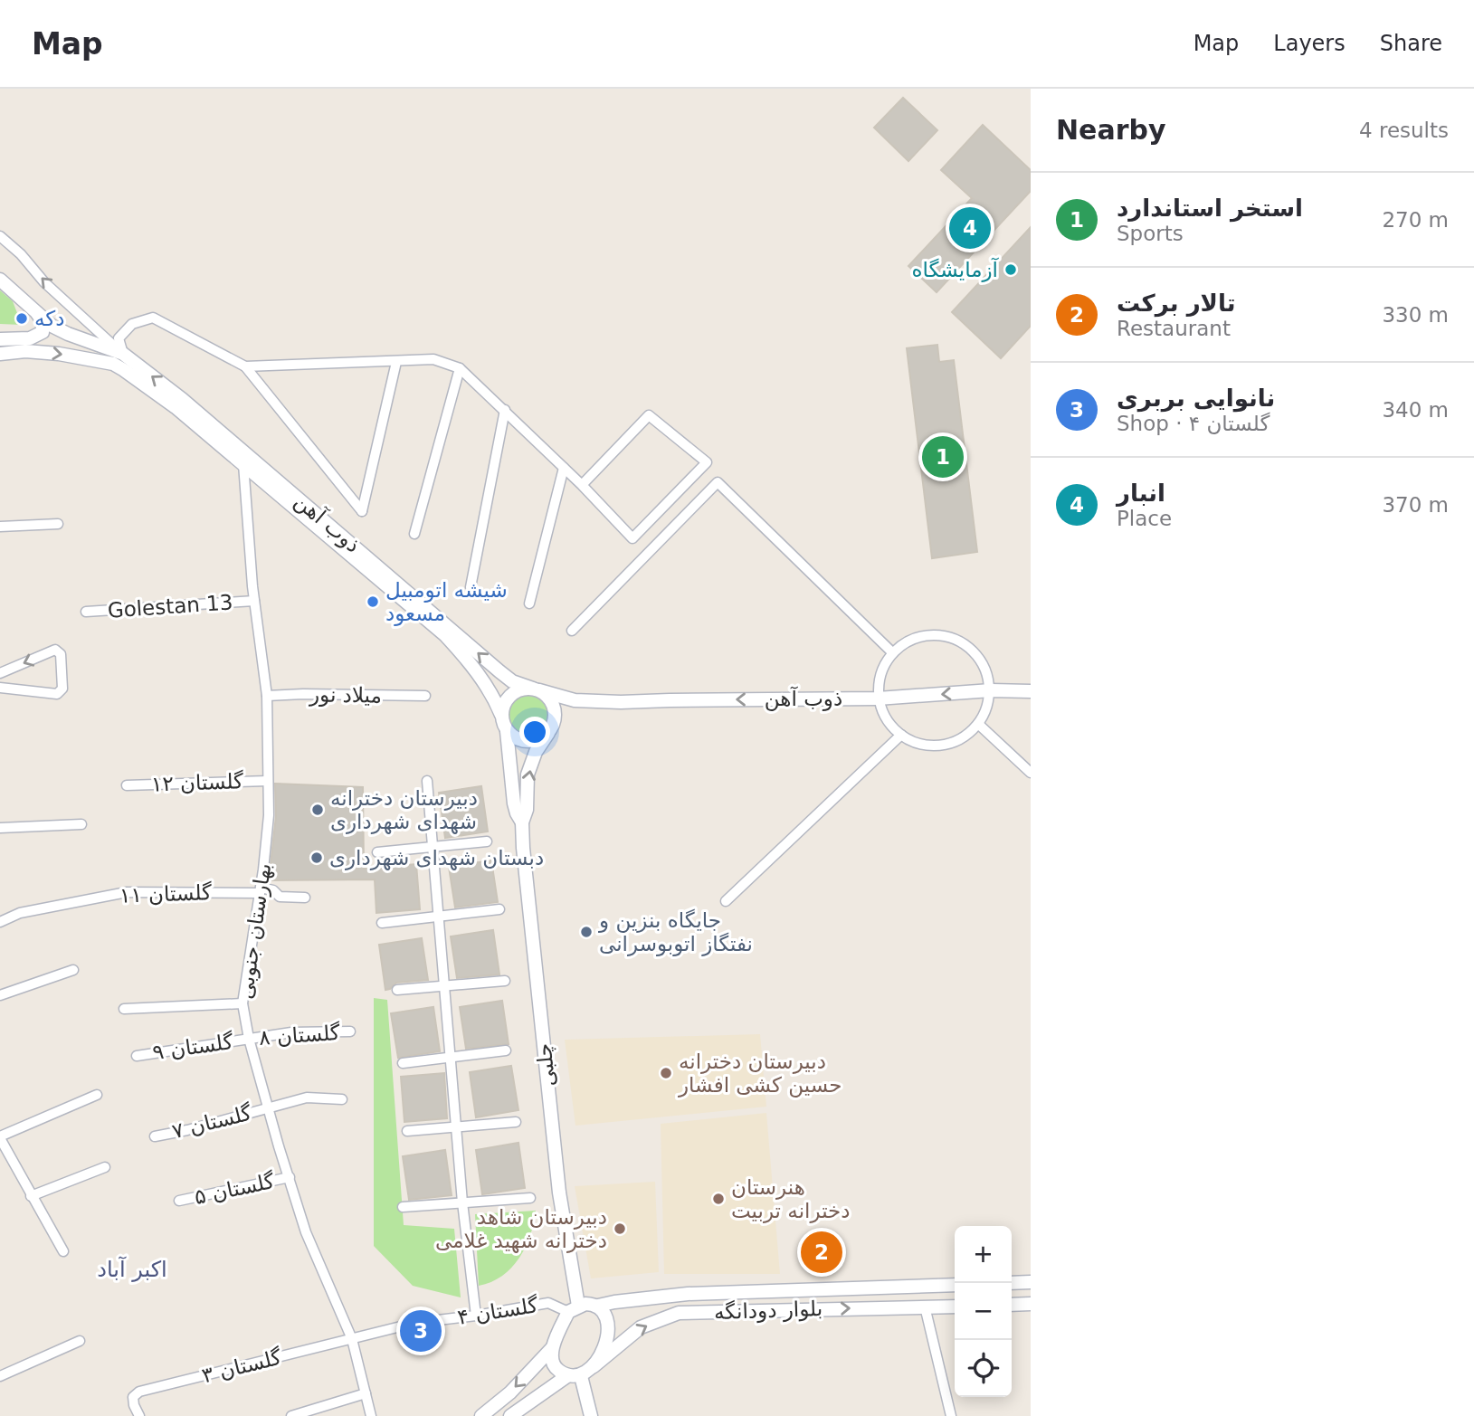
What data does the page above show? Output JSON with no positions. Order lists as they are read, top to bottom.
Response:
{
  "streets": {
    "main road": ["ذوب آهن", "چلبی", "بلوار دودانگه"],
    "street": [
      "Golestan 13",
      "میلاد نور",
      "گلستان ۱۲",
      "گلستان ۱۱",
      "بهارستان جنوبی",
      "گلستان ۸",
      "گلستان ۹",
      "گلستان ۷",
      "گلستان ۵",
      "گلستان ۴",
      "گلستان ۳"
    ]
  },
  "crossings": [
    ["ذوب آهن", "بهارستان جنوبی"],
    ["Golestan 13", "بهارستان جنوبی"],
    ["میلاد نور", "بهارستان جنوبی"],
    ["گلستان ۱۲", "بهارستان جنوبی"],
    ["گلستان ۱۱", "بهارستان جنوبی"],
    ["بهارستان جنوبی", "گلستان ۸"],
    ["بهارستان جنوبی", "گلستان ۹"],
    ["بهارستان جنوبی", "گلستان ۷"],
    ["بهارستان جنوبی", "گلستان ۵"],
    ["بهارستان جنوبی", "گلستان ۴"],
    ["بهارستان جنوبی", "گلستان ۳"],
    ["گلستان ۸", "گلستان ۹"],
    ["چلبی", "بلوار دودانگه"],
    ["چلبی", "گلستان ۴"],
    ["بلوار دودانگه", "گلستان ۴"],
    ["گلستان ۴", "گلستان ۳"]
  ],
  "districts": ["اکبر آباد"],
  "places": [
    "آزمایشگاه",
    "دکه",
    "شیشه اتومبیل مسعود",
    "دبیرستان دخترانه شهدای شهرداری",
    "دبستان شهدای شهرداری",
    "جایگاه بنزین و نفتگاز اتوبوسرانی",
    "دبیرستان دخترانه حسین کشی افشار",
    "هنرستان دخترانه تربیت",
    "دبیرستان شاهد دخترانه شهید غلامی"
  ],
  "page": {
    "header": "Map",
    "nav": ["Map", "Layers", "Share"],
    "heading": ["Nearby", "4 results"],
    "list": [
      {
        "mark": "1",
        "name": "استخر استاندارد",
        "note": "Sports",
        "value": "270 m"
      },
      {
        "mark": "2",
        "name": "تالار برکت",
        "note": "Restaurant",
        "value": "330 m"
      },
      {
        "mark": "3",
        "name": "نانوایی بربری",
        "note": "Shop · گلستان ۴",
        "value": "340 m"
      },
      {
        "mark": "4",
        "name": "انبار",
        "note": "Place",
        "value": "370 m"
      }
    ],
    "pins": [
      "4",
      "1",
      "2",
      "3"
    ],
    "map_buttons": ["+", "−"]
  }
}
